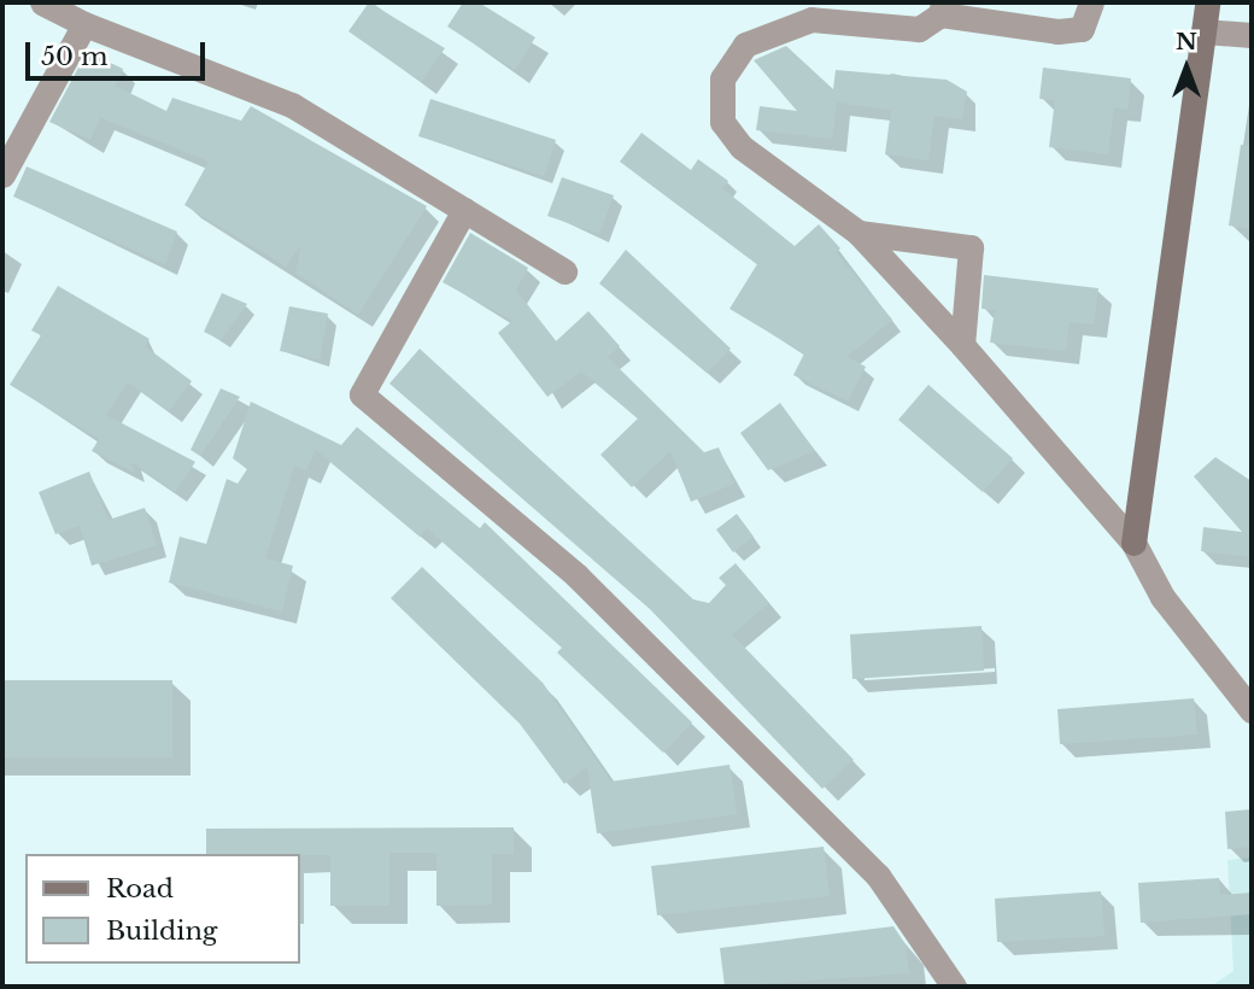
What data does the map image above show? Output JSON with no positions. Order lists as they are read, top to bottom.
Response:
{
  "legend": ["Road", "Building"],
  "scale_bar": "50 m",
  "north": "top"
}
